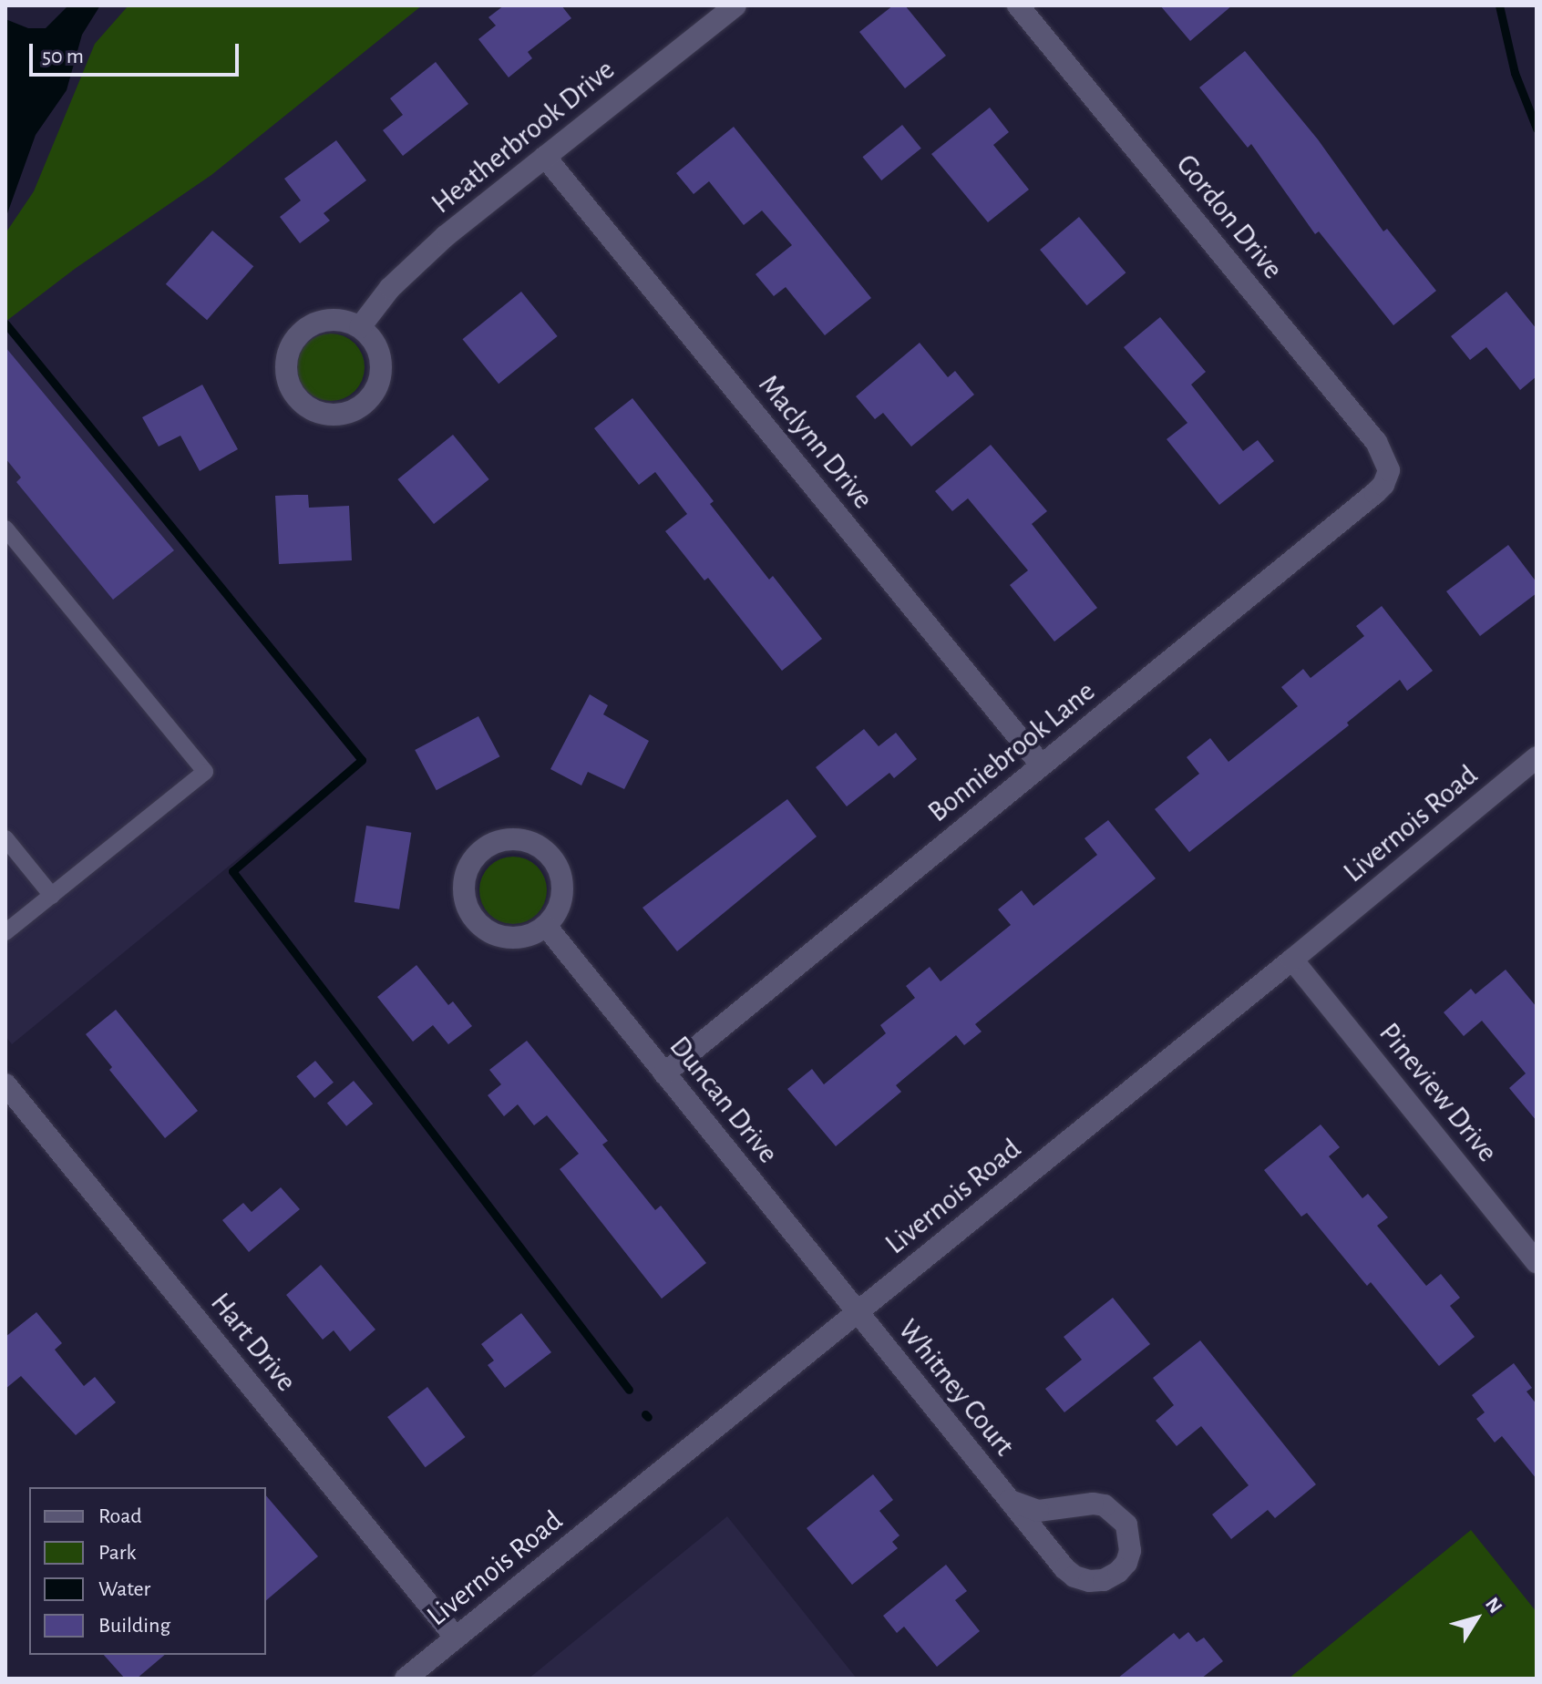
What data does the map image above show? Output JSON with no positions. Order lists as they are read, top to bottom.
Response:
{
  "streets": {
    "street": [
      "Heatherbrook Drive",
      "Gordon Drive",
      "Maclynn Drive",
      "Bonniebrook Lane",
      "Livernois Road",
      "Pineview Drive",
      "Duncan Drive",
      "Hart Drive",
      "Whitney Court"
    ]
  },
  "crossings": [
    ["Heatherbrook Drive", "Maclynn Drive"],
    ["Gordon Drive", "Bonniebrook Lane"],
    ["Maclynn Drive", "Bonniebrook Lane"],
    ["Bonniebrook Lane", "Duncan Drive"],
    ["Livernois Road", "Pineview Drive"],
    ["Livernois Road", "Duncan Drive"],
    ["Livernois Road", "Hart Drive"],
    ["Livernois Road", "Whitney Court"],
    ["Duncan Drive", "Whitney Court"]
  ],
  "legend": [
    "Road",
    "Park",
    "Water",
    "Building"
  ],
  "scale_bar": "50 m",
  "north": "top right"
}
